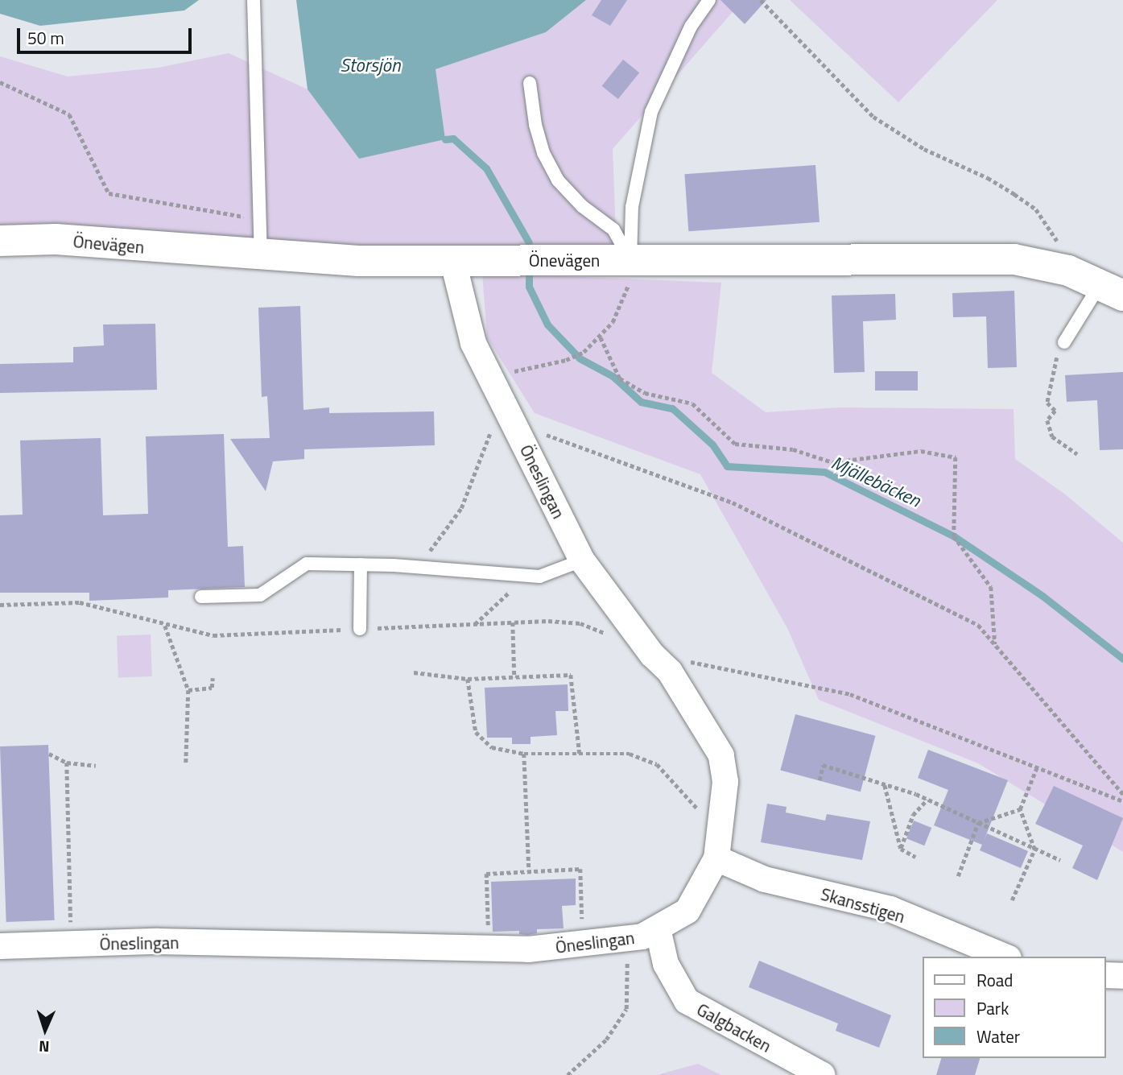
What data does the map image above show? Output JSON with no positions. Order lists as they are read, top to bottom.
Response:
{
  "streets": {
    "street": [
      "Önevägen",
      "Öneslingan",
      "Skansstigen",
      "Galgbacken"
    ]
  },
  "crossings": [
    ["Önevägen", "Öneslingan"],
    ["Öneslingan", "Skansstigen"],
    ["Öneslingan", "Galgbacken"]
  ],
  "water": ["Storsjön", "Mjällebäcken"],
  "legend": ["Road", "Park", "Water"],
  "scale_bar": "50 m",
  "north": "bottom"
}
